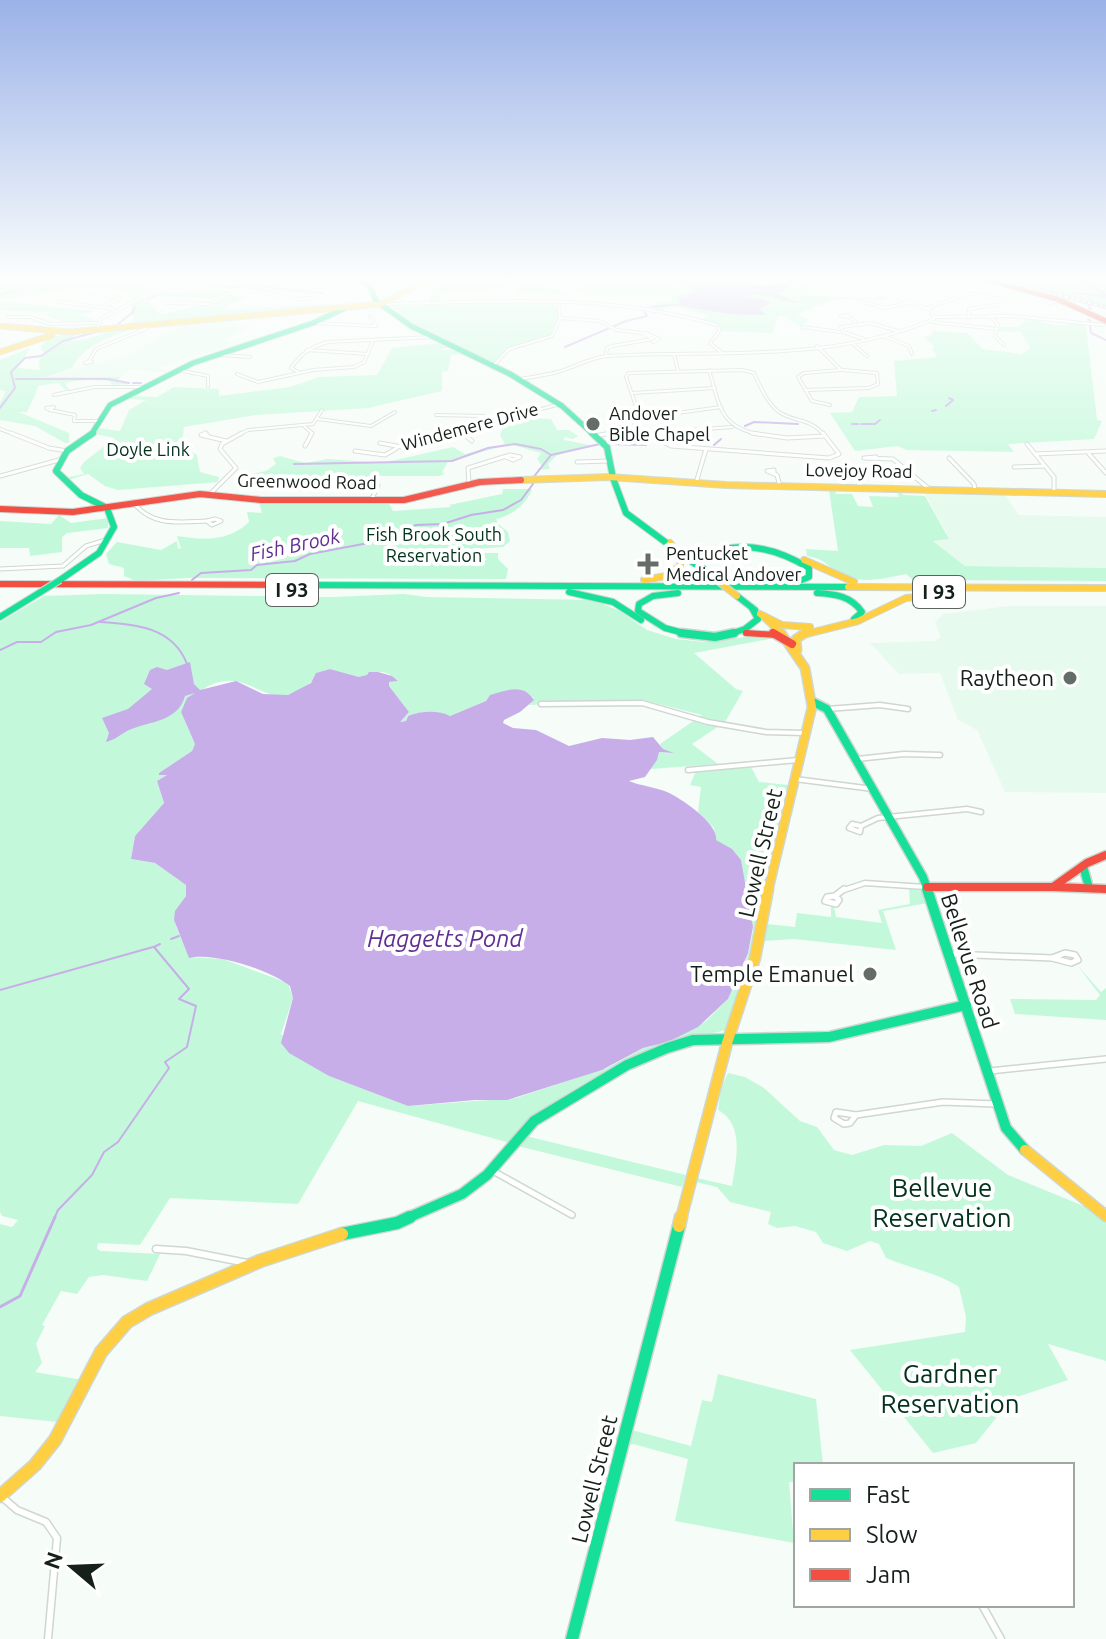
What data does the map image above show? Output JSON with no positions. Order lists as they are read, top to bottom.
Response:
{
  "streets": {
    "main road": [
      "Lovejoy Road",
      "Greenwood Road",
      "I 93",
      "Lowell Street",
      "Bellevue Road"
    ],
    "street": ["Windemere Drive"]
  },
  "crossings": [
    ["Windemere Drive", "Lowell Street"],
    ["Lovejoy Road", "Greenwood Road"],
    ["Lovejoy Road", "Lowell Street"],
    ["Greenwood Road", "Lowell Street"],
    ["I 93", "Lowell Street"]
  ],
  "water": ["Fish Brook", "Haggetts Pond"],
  "parks": [
    "Doyle Link",
    "Fish Brook South Reservation",
    "Bellevue Reservation",
    "Gardner Reservation"
  ],
  "places": {
    "other": ["Andover Bible Chapel", "Raytheon", "Temple Emanuel"],
    "health": ["Pentucket Medical Andover"]
  },
  "legend": ["Fast", "Slow", "Jam"],
  "north": "left"
}
